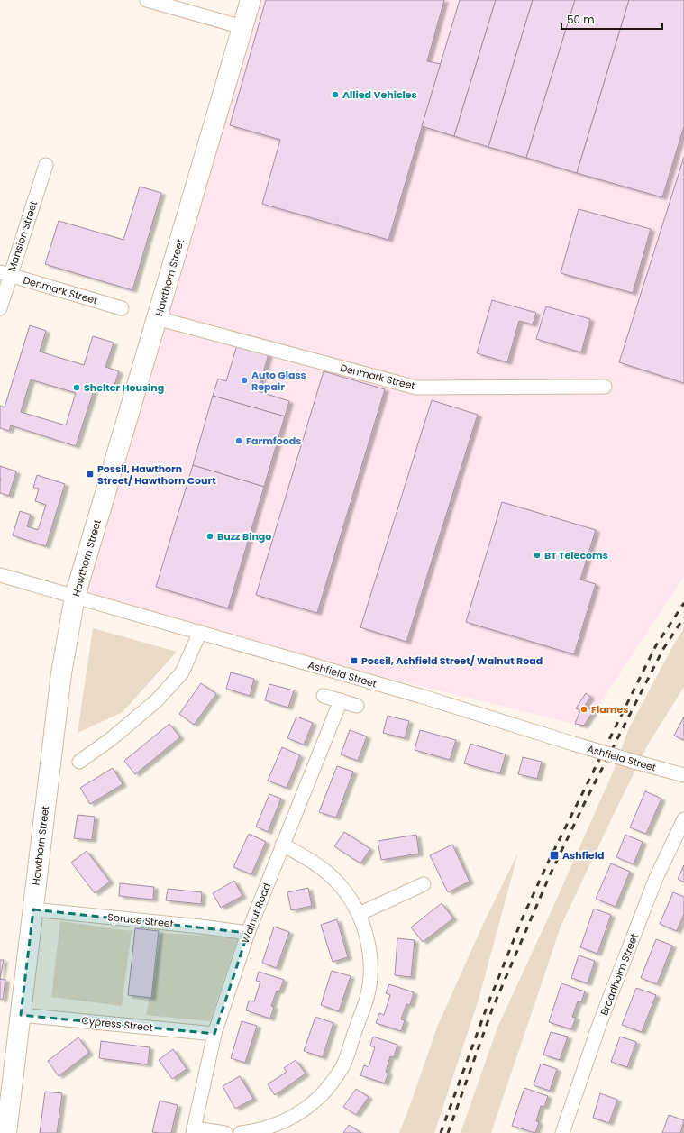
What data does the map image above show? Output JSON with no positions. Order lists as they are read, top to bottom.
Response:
{
  "streets": {
    "main road": ["Hawthorn Street"],
    "street": [
      "Mansion Street",
      "Denmark Street",
      "Ashfield Street",
      "Walnut Road",
      "Spruce Street",
      "Broadholm Street",
      "Cypress Street"
    ]
  },
  "crossings": [
    ["Mansion Street", "Denmark Street"],
    ["Hawthorn Street", "Denmark Street"],
    ["Hawthorn Street", "Ashfield Street"],
    ["Hawthorn Street", "Spruce Street"],
    ["Hawthorn Street", "Cypress Street"],
    ["Walnut Road", "Spruce Street"],
    ["Walnut Road", "Cypress Street"]
  ],
  "places": {
    "other": [
      "Allied Vehicles",
      "Auto Glass Repair",
      "Shelter Housing",
      "Farmfoods",
      "Buzz Bingo",
      "BT Telecoms",
      "Flames"
    ],
    "transit": ["Possil, Hawthorn Street/ Hawthorn Court", "Possil, Ashfield Street/ Walnut Road", "Ashfield"]
  },
  "scale_bar": "50 m"
}
